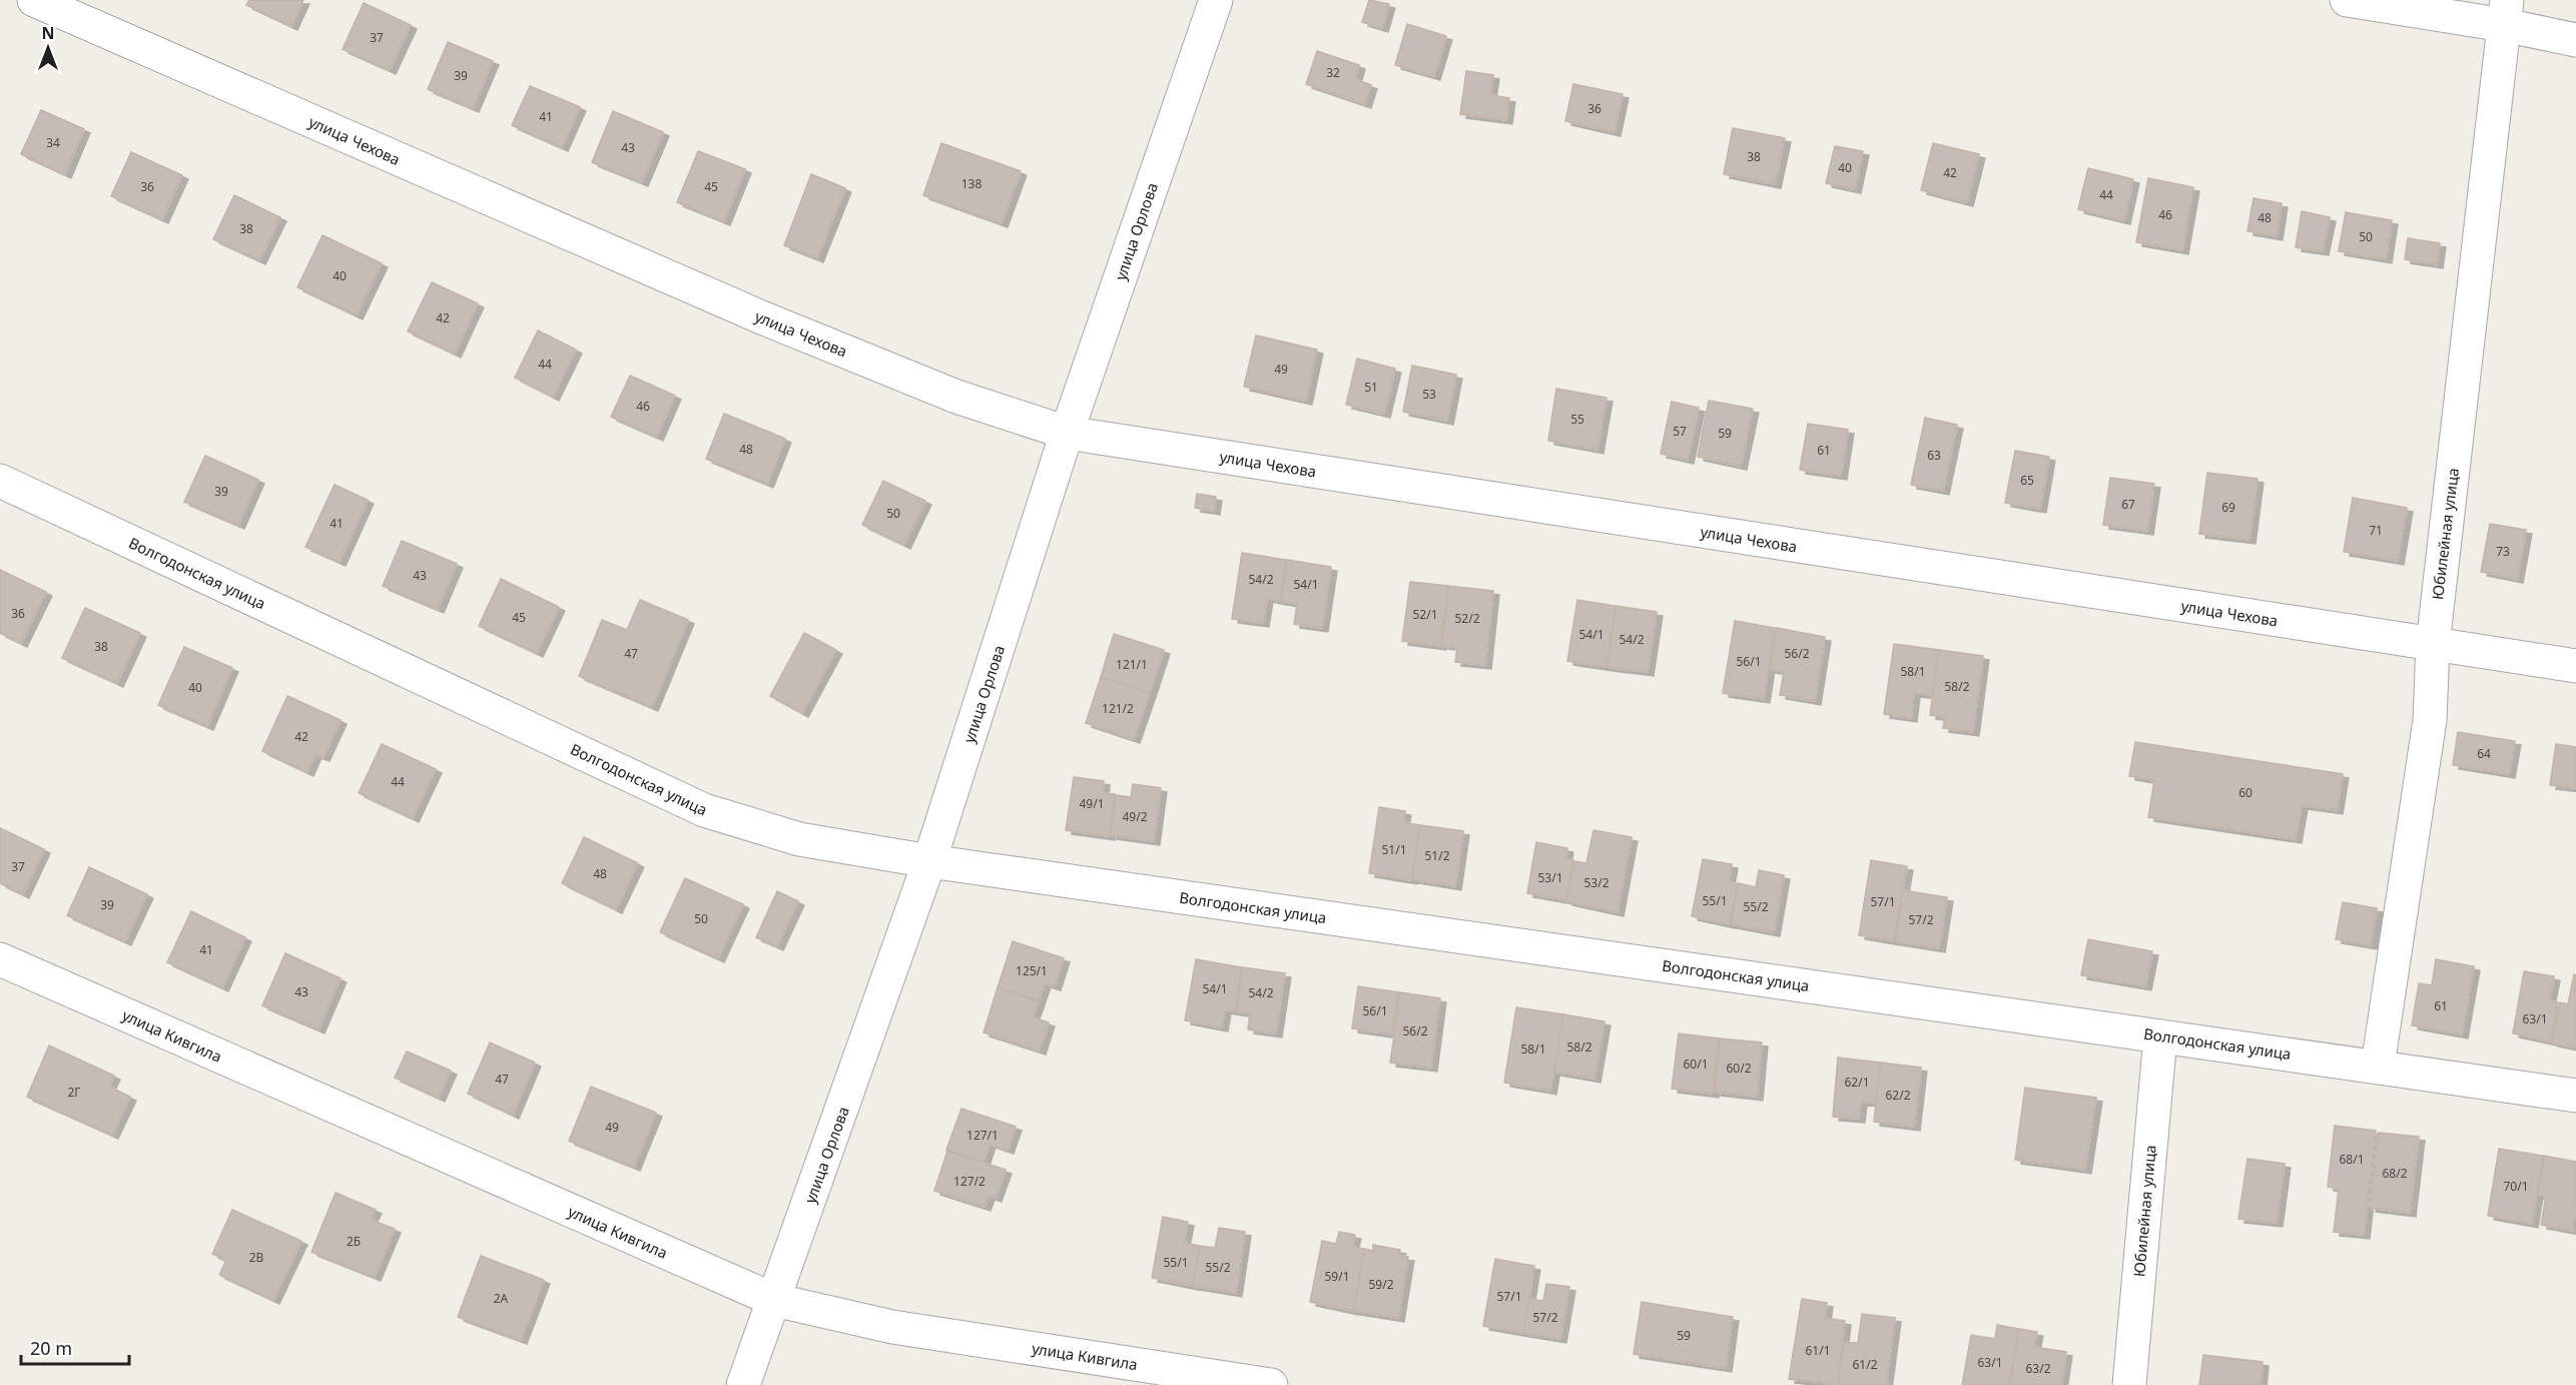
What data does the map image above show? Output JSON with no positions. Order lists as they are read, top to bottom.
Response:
{
  "streets": {
    "street": [
      "улица Чехова",
      "улица Орлова",
      "Юбилейная улица",
      "Волгодонская улица",
      "улица Кивгила"
    ]
  },
  "crossings": [
    ["улица Чехова", "улица Орлова"],
    ["улица Чехова", "Юбилейная улица"],
    ["улица Орлова", "Волгодонская улица"],
    ["улица Орлова", "улица Кивгила"],
    ["Юбилейная улица", "Волгодонская улица"]
  ],
  "house_numbers": [
    "37",
    "32",
    "39",
    "36",
    "41",
    "34",
    "43",
    "38",
    "40",
    "42",
    "138",
    "36",
    "45",
    "44",
    "46",
    "48",
    "38",
    "50",
    "40",
    "42",
    "44",
    "49",
    "51",
    "53",
    "46",
    "55",
    "57",
    "59",
    "48",
    "61",
    "63",
    "65",
    "39",
    "67",
    "69",
    "50",
    "41",
    "71",
    "73",
    "43",
    "54/2",
    "54/1",
    "36",
    "52/1",
    "45",
    "52/2",
    "54/1",
    "54/2",
    "38",
    "47",
    "56/2",
    "56/1",
    "121/1",
    "58/1",
    "58/2",
    "40",
    "121/2",
    "42",
    "64",
    "44",
    "60",
    "49/1",
    "49/2",
    "51/1",
    "51/2",
    "37",
    "48",
    "53/1",
    "53/2",
    "55/1",
    "57/1",
    "39",
    "55/2",
    "50",
    "57/2",
    "41",
    "125/1",
    "54/1",
    "43",
    "54/2",
    "61",
    "56/1",
    "63/1",
    "56/2",
    "58/2",
    "58/1",
    "60/1",
    "60/2",
    "47",
    "62/1",
    "2Г",
    "62/2",
    "49",
    "127/1",
    "68/1",
    "68/2",
    "127/2",
    "70/1",
    "2Б",
    "2В",
    "55/1",
    "55/2",
    "59/1",
    "59/2",
    "57/1",
    "2А",
    "57/2",
    "59",
    "61/1",
    "63/1",
    "61/2",
    "63/2"
  ],
  "scale_bar": "20 m",
  "north": "top"
}
